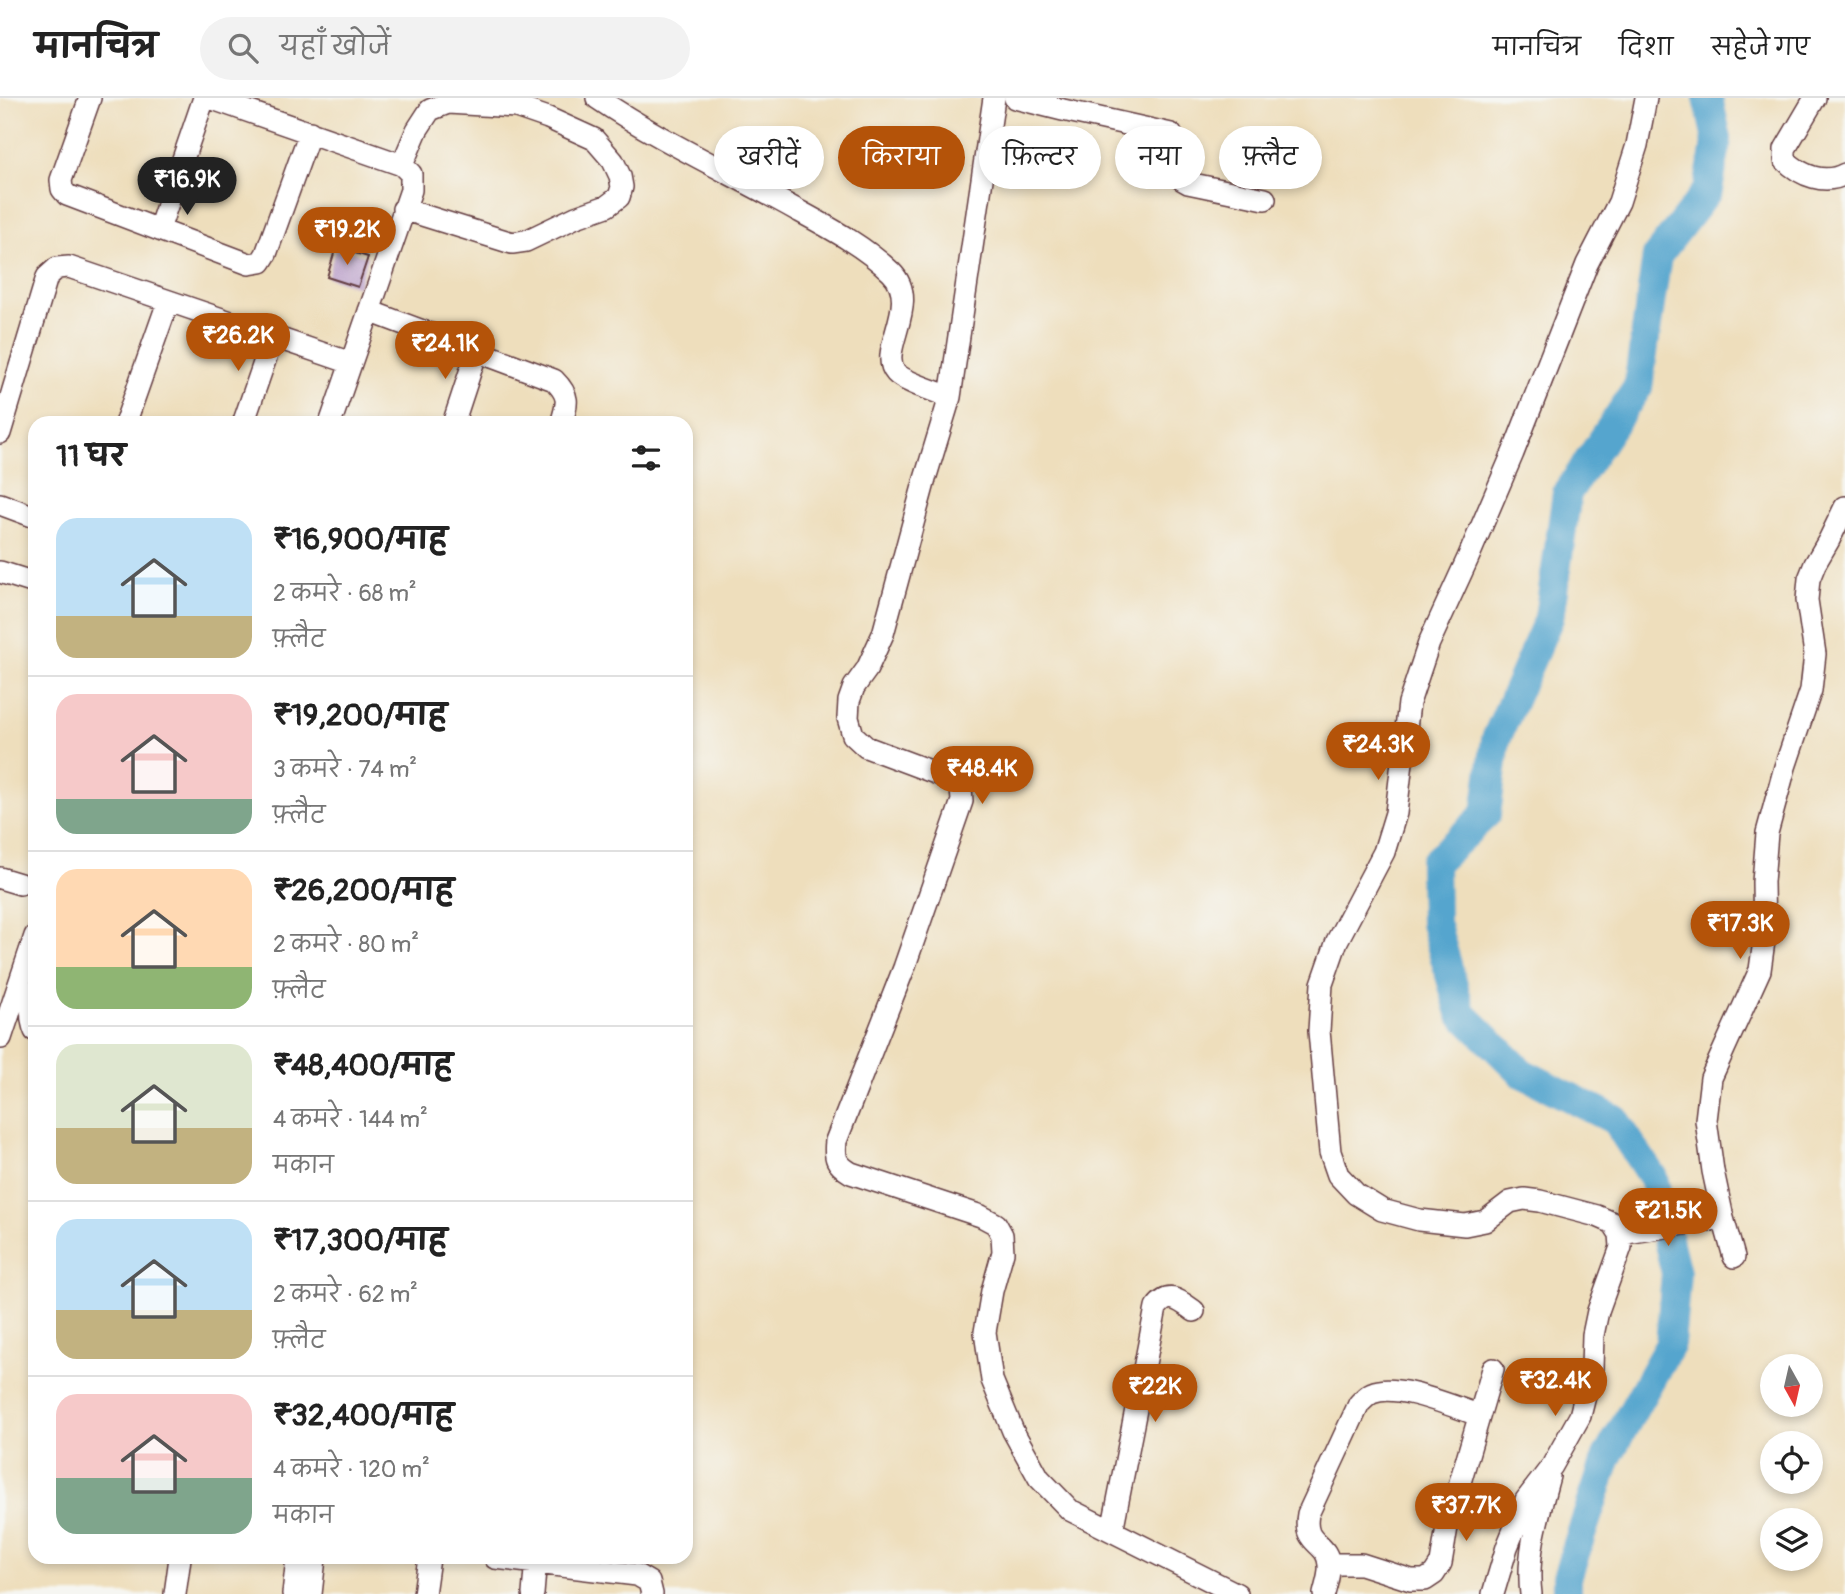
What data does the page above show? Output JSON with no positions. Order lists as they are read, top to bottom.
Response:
{
  "north": "bottom",
  "page": {
    "header": "मानचित्र",
    "search": "यहाँ खोजें",
    "nav": ["मानचित्र", "दिशा", "सहेजे गए"],
    "chip": [
      "खरीदें",
      "किराया",
      "फ़िल्टर",
      "नया",
      "फ़्लैट"
    ],
    "price": [
      "₹16.9K",
      "₹19.2K",
      "₹26.2K",
      "₹24.1K",
      "₹24.3K",
      "₹48.4K",
      "₹17.3K",
      "₹21.5K",
      "₹32.4K",
      "₹22K",
      "₹37.7K"
    ],
    "heading": "11 घर",
    "list": [
      {
        "name": "₹16,900/माह",
        "note": "2 कमरे · 68 m² · फ़्लैट"
      },
      {
        "name": "₹19,200/माह",
        "note": "3 कमरे · 74 m² · फ़्लैट"
      },
      {
        "name": "₹26,200/माह",
        "note": "2 कमरे · 80 m² · फ़्लैट"
      },
      {
        "name": "₹48,400/माह",
        "note": "4 कमरे · 144 m² · मकान"
      },
      {
        "name": "₹17,300/माह",
        "note": "2 कमरे · 62 m² · फ़्लैट"
      },
      {
        "name": "₹32,400/माह",
        "note": "4 कमरे · 120 m² · मकान"
      }
    ]
  }
}
